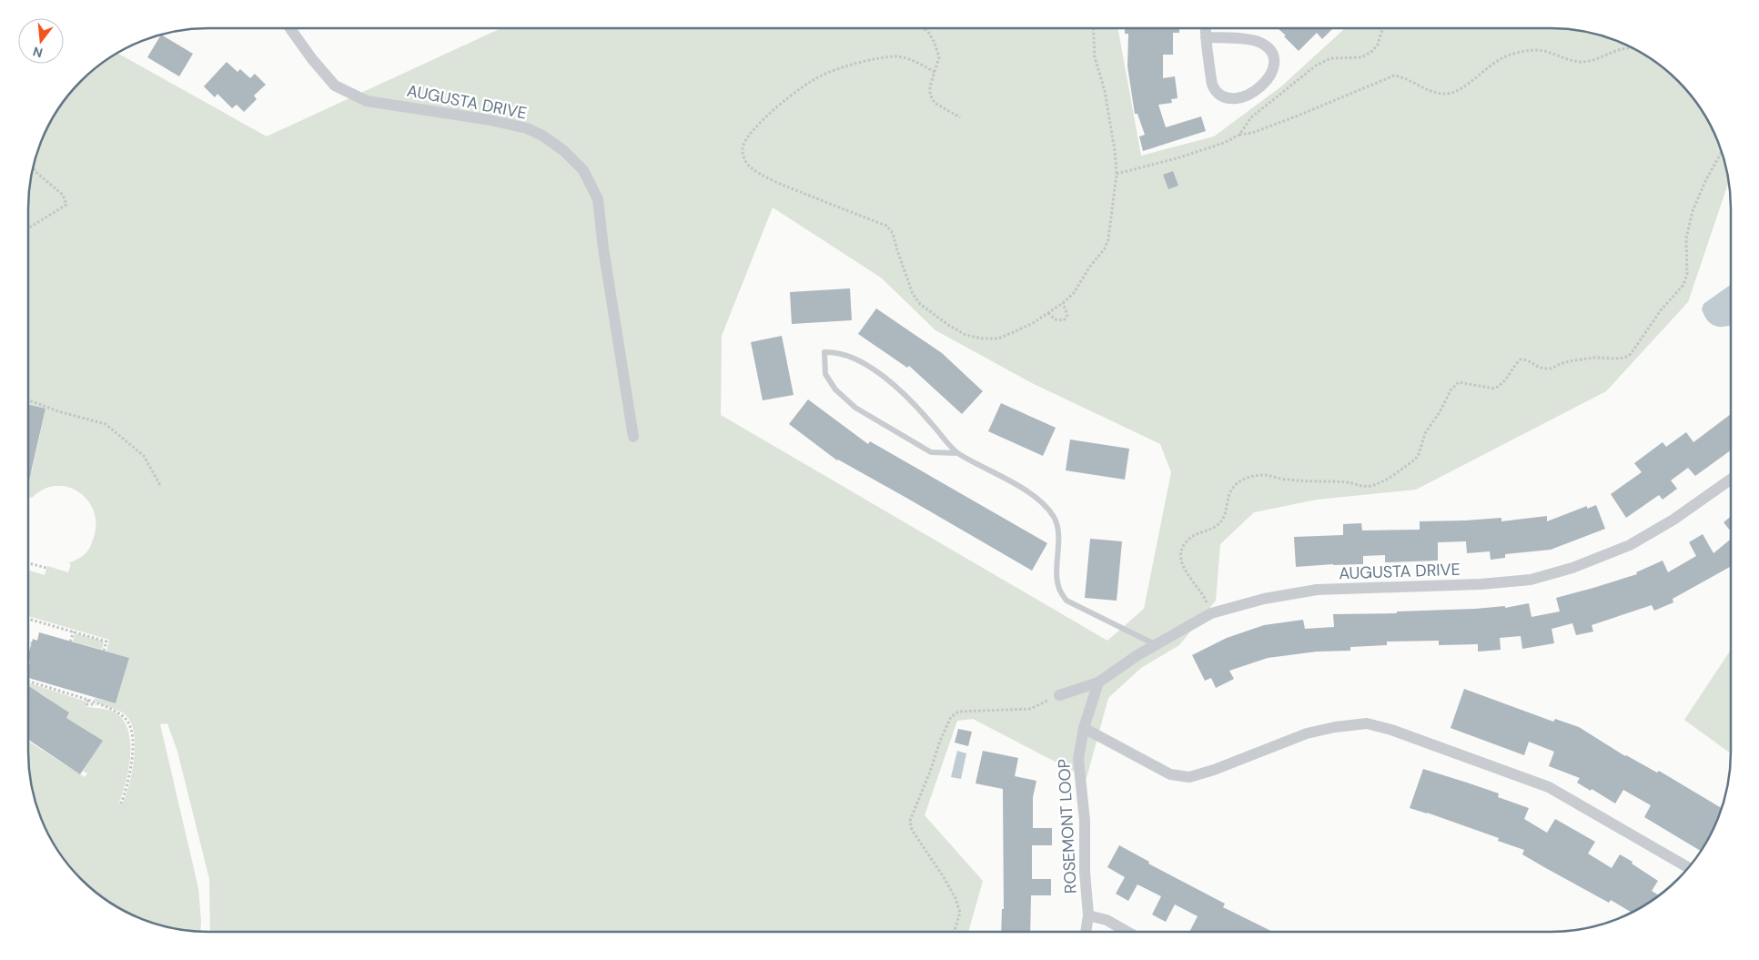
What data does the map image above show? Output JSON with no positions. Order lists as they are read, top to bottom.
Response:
{
  "streets": {
    "street": ["AUGUSTA DRIVE", "ROSEMONT LOOP"]
  },
  "crossings": [
    ["AUGUSTA DRIVE", "ROSEMONT LOOP"]
  ],
  "north": "bottom"
}
